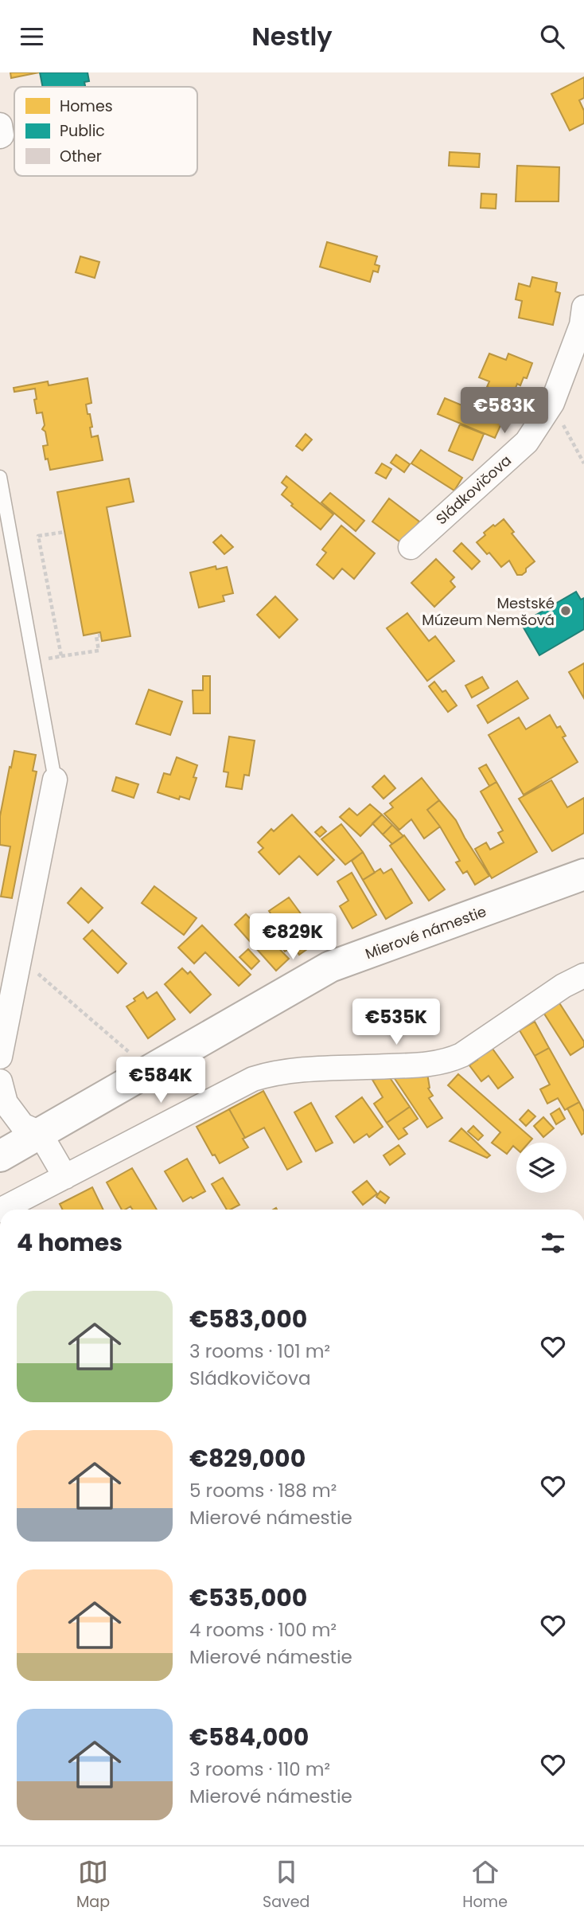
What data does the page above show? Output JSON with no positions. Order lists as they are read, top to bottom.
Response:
{
  "streets": {
    "main road": ["Mierové námestie"],
    "street": ["Sládkovičova"]
  },
  "places": ["Mestské Múzeum Nemšová"],
  "legend": ["Homes", "Public", "Other"],
  "page": {
    "header": "Nestly",
    "price": [
      "€583K",
      "€829K",
      "€535K",
      "€584K"
    ],
    "heading": "4 homes",
    "list": [
      {
        "name": "€583,000",
        "note": "3 rooms · 101 m² · Sládkovičova"
      },
      {
        "name": "€829,000",
        "note": "5 rooms · 188 m² · Mierové námestie"
      },
      {
        "name": "€535,000",
        "note": "4 rooms · 100 m² · Mierové námestie"
      },
      {
        "name": "€584,000",
        "note": "3 rooms · 110 m² · Mierové námestie"
      }
    ],
    "tabs": ["Map", "Saved", "Home"]
  }
}
